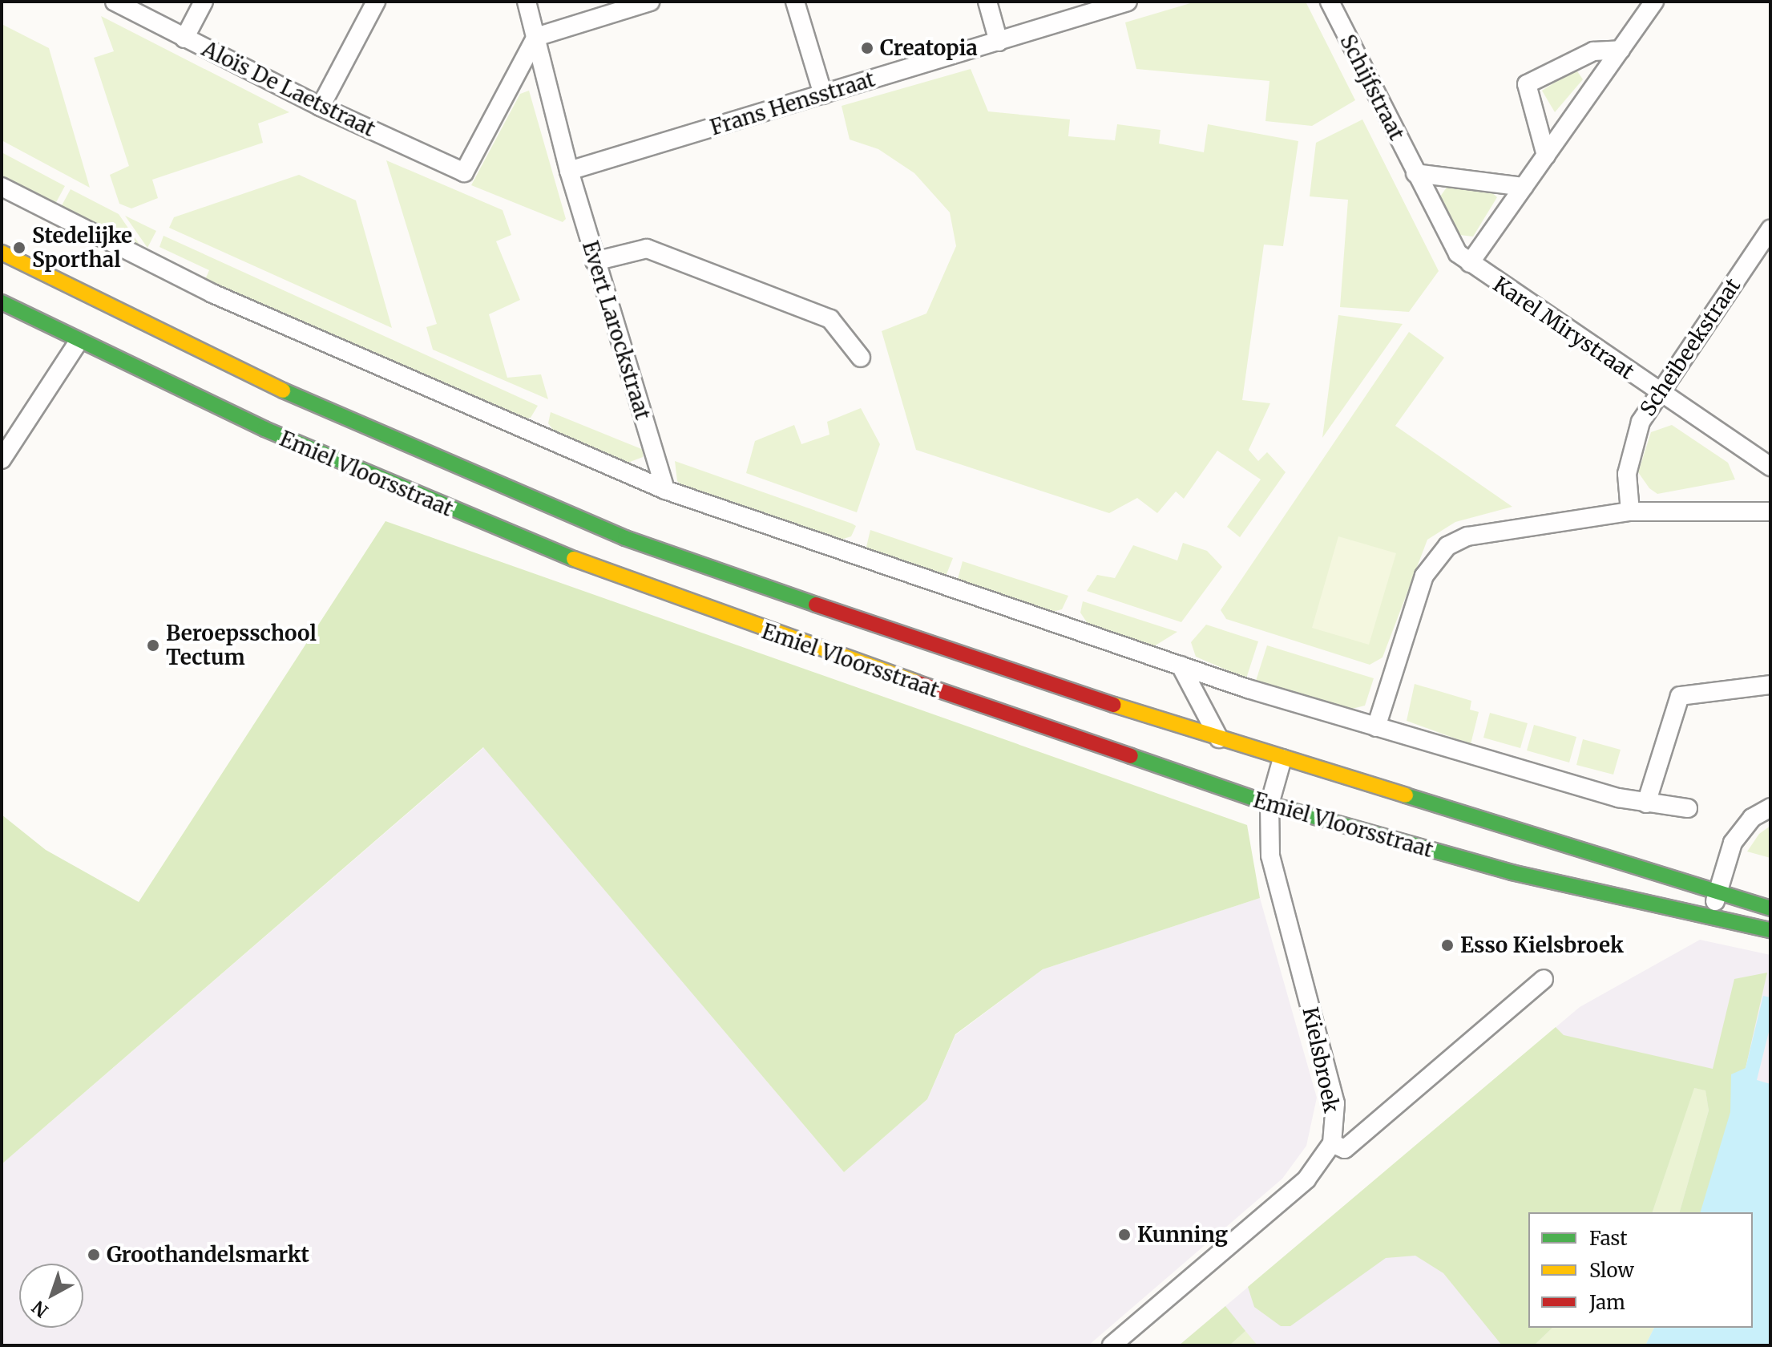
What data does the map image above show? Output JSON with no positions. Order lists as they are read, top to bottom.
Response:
{
  "streets": {
    "street": [
      "Schijfstraat",
      "Aloïs De Laetstraat",
      "Frans Hensstraat",
      "Karel Mirystraat",
      "Evert Larockstraat",
      "Scheibeekstraat",
      "Emiel Vloorsstraat",
      "Kielsbroek"
    ]
  },
  "crossings": [
    ["Schijfstraat", "Karel Mirystraat"],
    ["Aloïs De Laetstraat", "Evert Larockstraat"],
    ["Frans Hensstraat", "Evert Larockstraat"],
    ["Karel Mirystraat", "Scheibeekstraat"],
    ["Emiel Vloorsstraat", "Kielsbroek"]
  ],
  "places": [
    "Creatopia",
    "Stedelijke Sporthal",
    "Beroepsschool Tectum",
    "Esso Kielsbroek",
    "Kunning",
    "Groothandelsmarkt"
  ],
  "legend": ["Fast", "Slow", "Jam"],
  "north": "bottom left"
}
